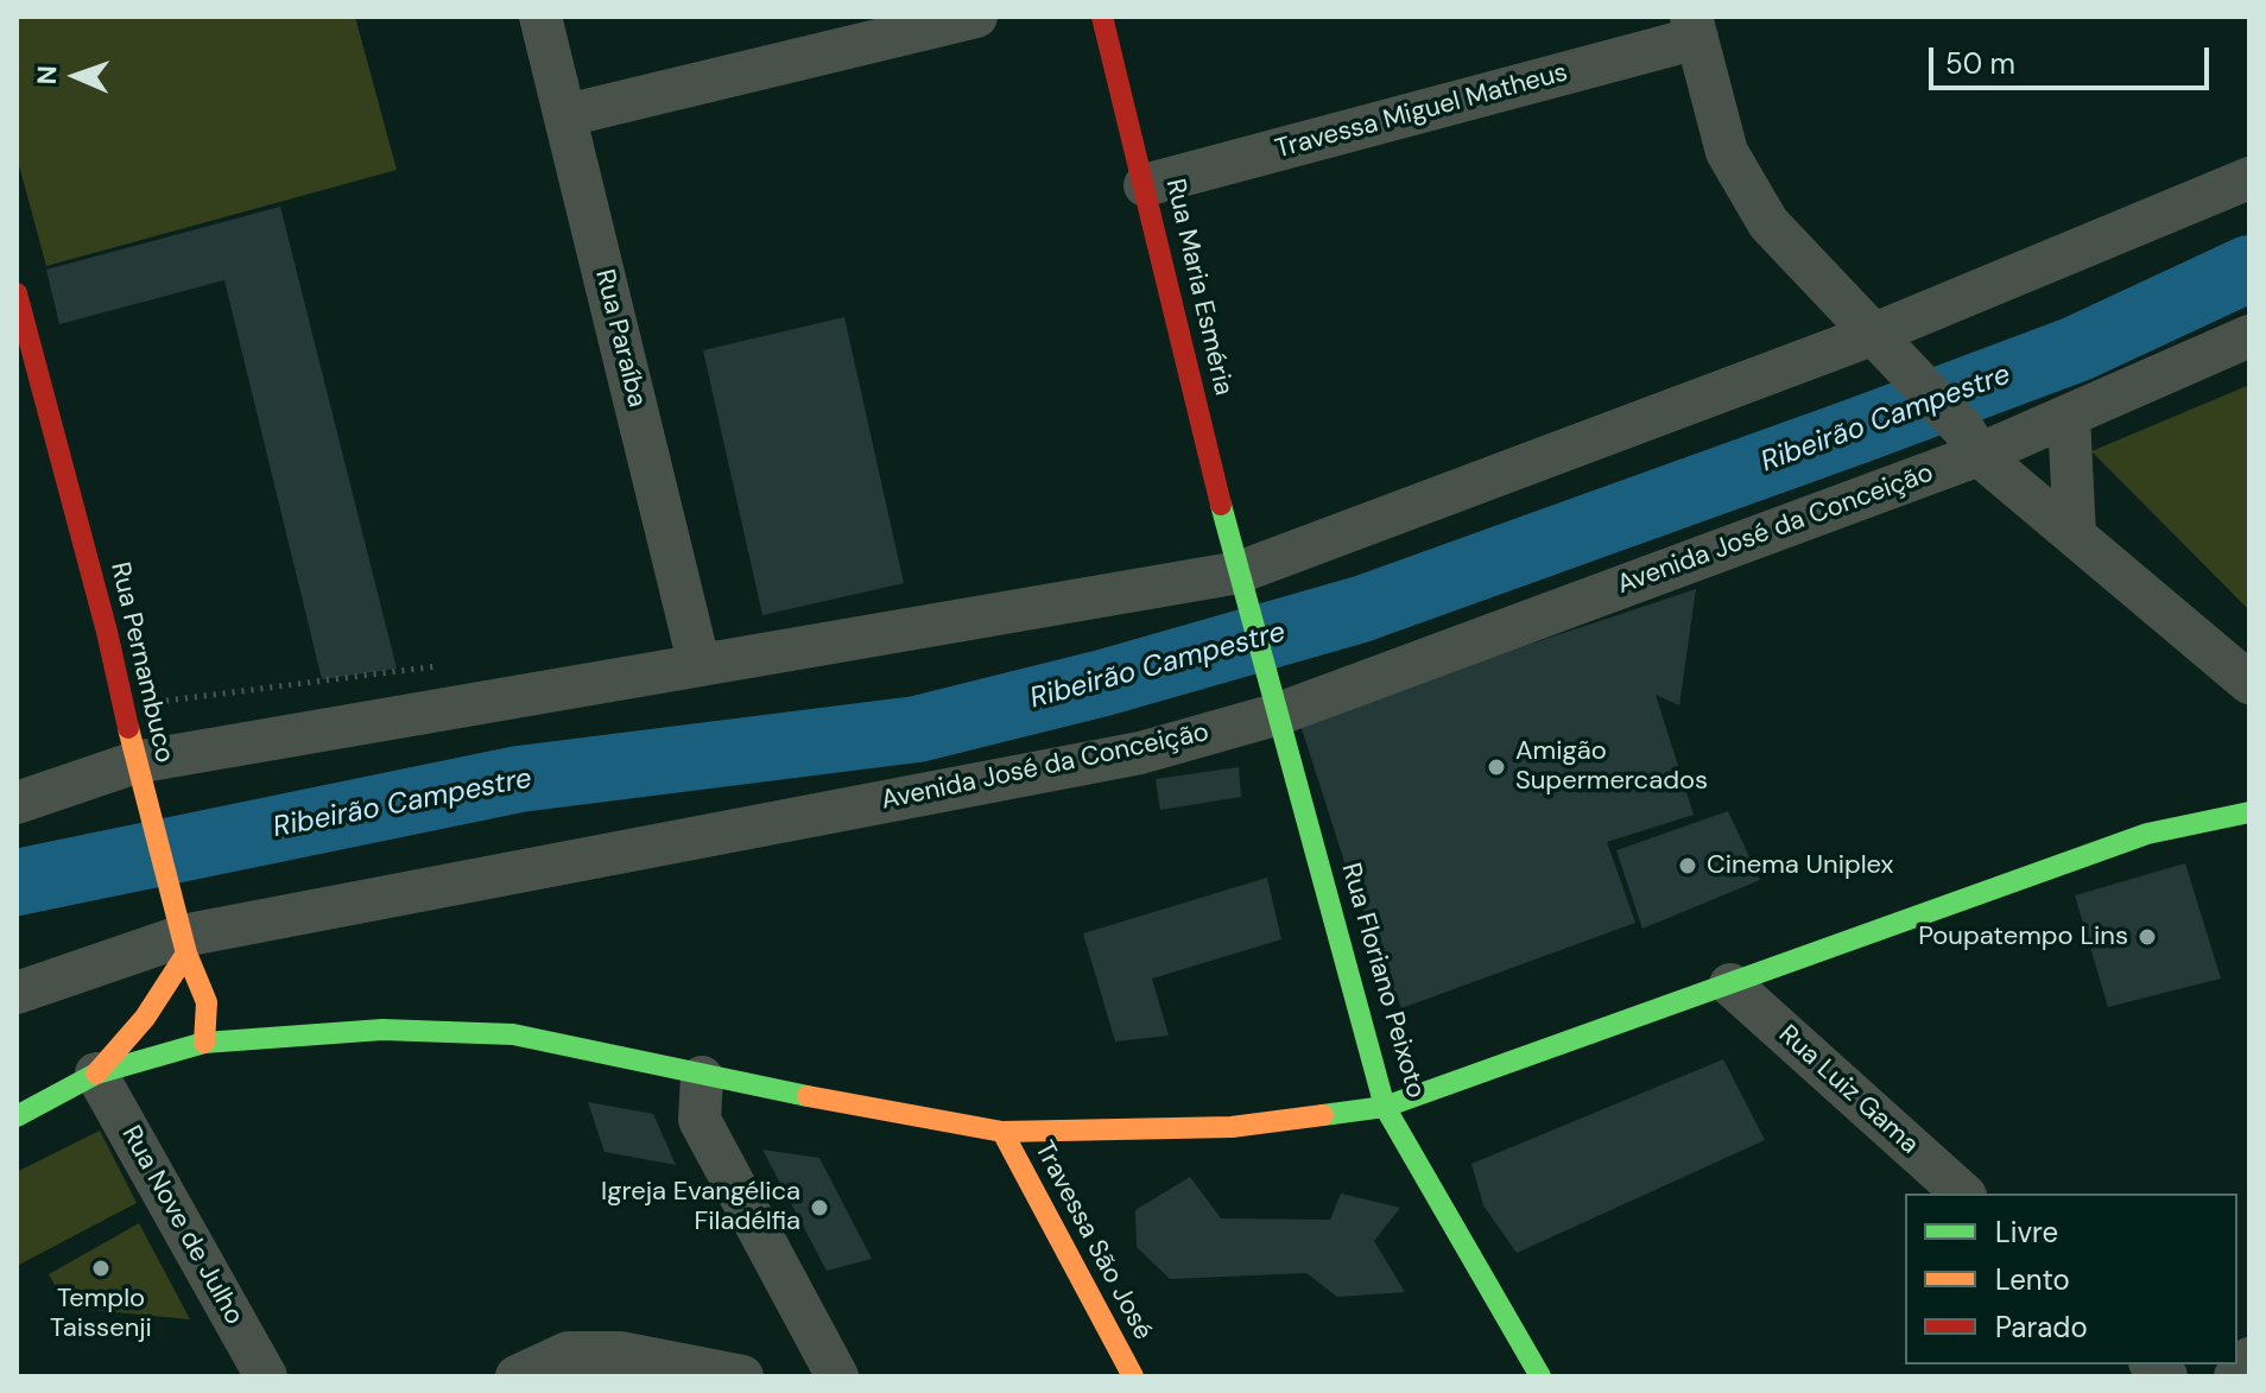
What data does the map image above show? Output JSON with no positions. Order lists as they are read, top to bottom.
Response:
{
  "streets": {
    "main road": [
      "Rua Maria Esméria",
      "Rua Pernambuco",
      "Rua Floriano Peixoto",
      "Travessa São José"
    ],
    "street": [
      "Travessa Miguel Matheus",
      "Rua Paraíba",
      "Avenida José da Conceição",
      "Rua Luiz Gama",
      "Rua Nove de Julho"
    ]
  },
  "crossings": [
    ["Travessa Miguel Matheus", "Rua Maria Esméria"],
    ["Avenida José da Conceição", "Rua Pernambuco"],
    ["Avenida José da Conceição", "Rua Floriano Peixoto"]
  ],
  "water": ["Ribeirão Campestre"],
  "places": [
    "Amigão Supermercados",
    "Cinema Uniplex",
    "Poupatempo Lins",
    "Igreja Evangélica Filadélfia",
    "Templo Taissenji"
  ],
  "legend": ["Livre", "Lento", "Parado"],
  "scale_bar": "50 m",
  "north": "left"
}
